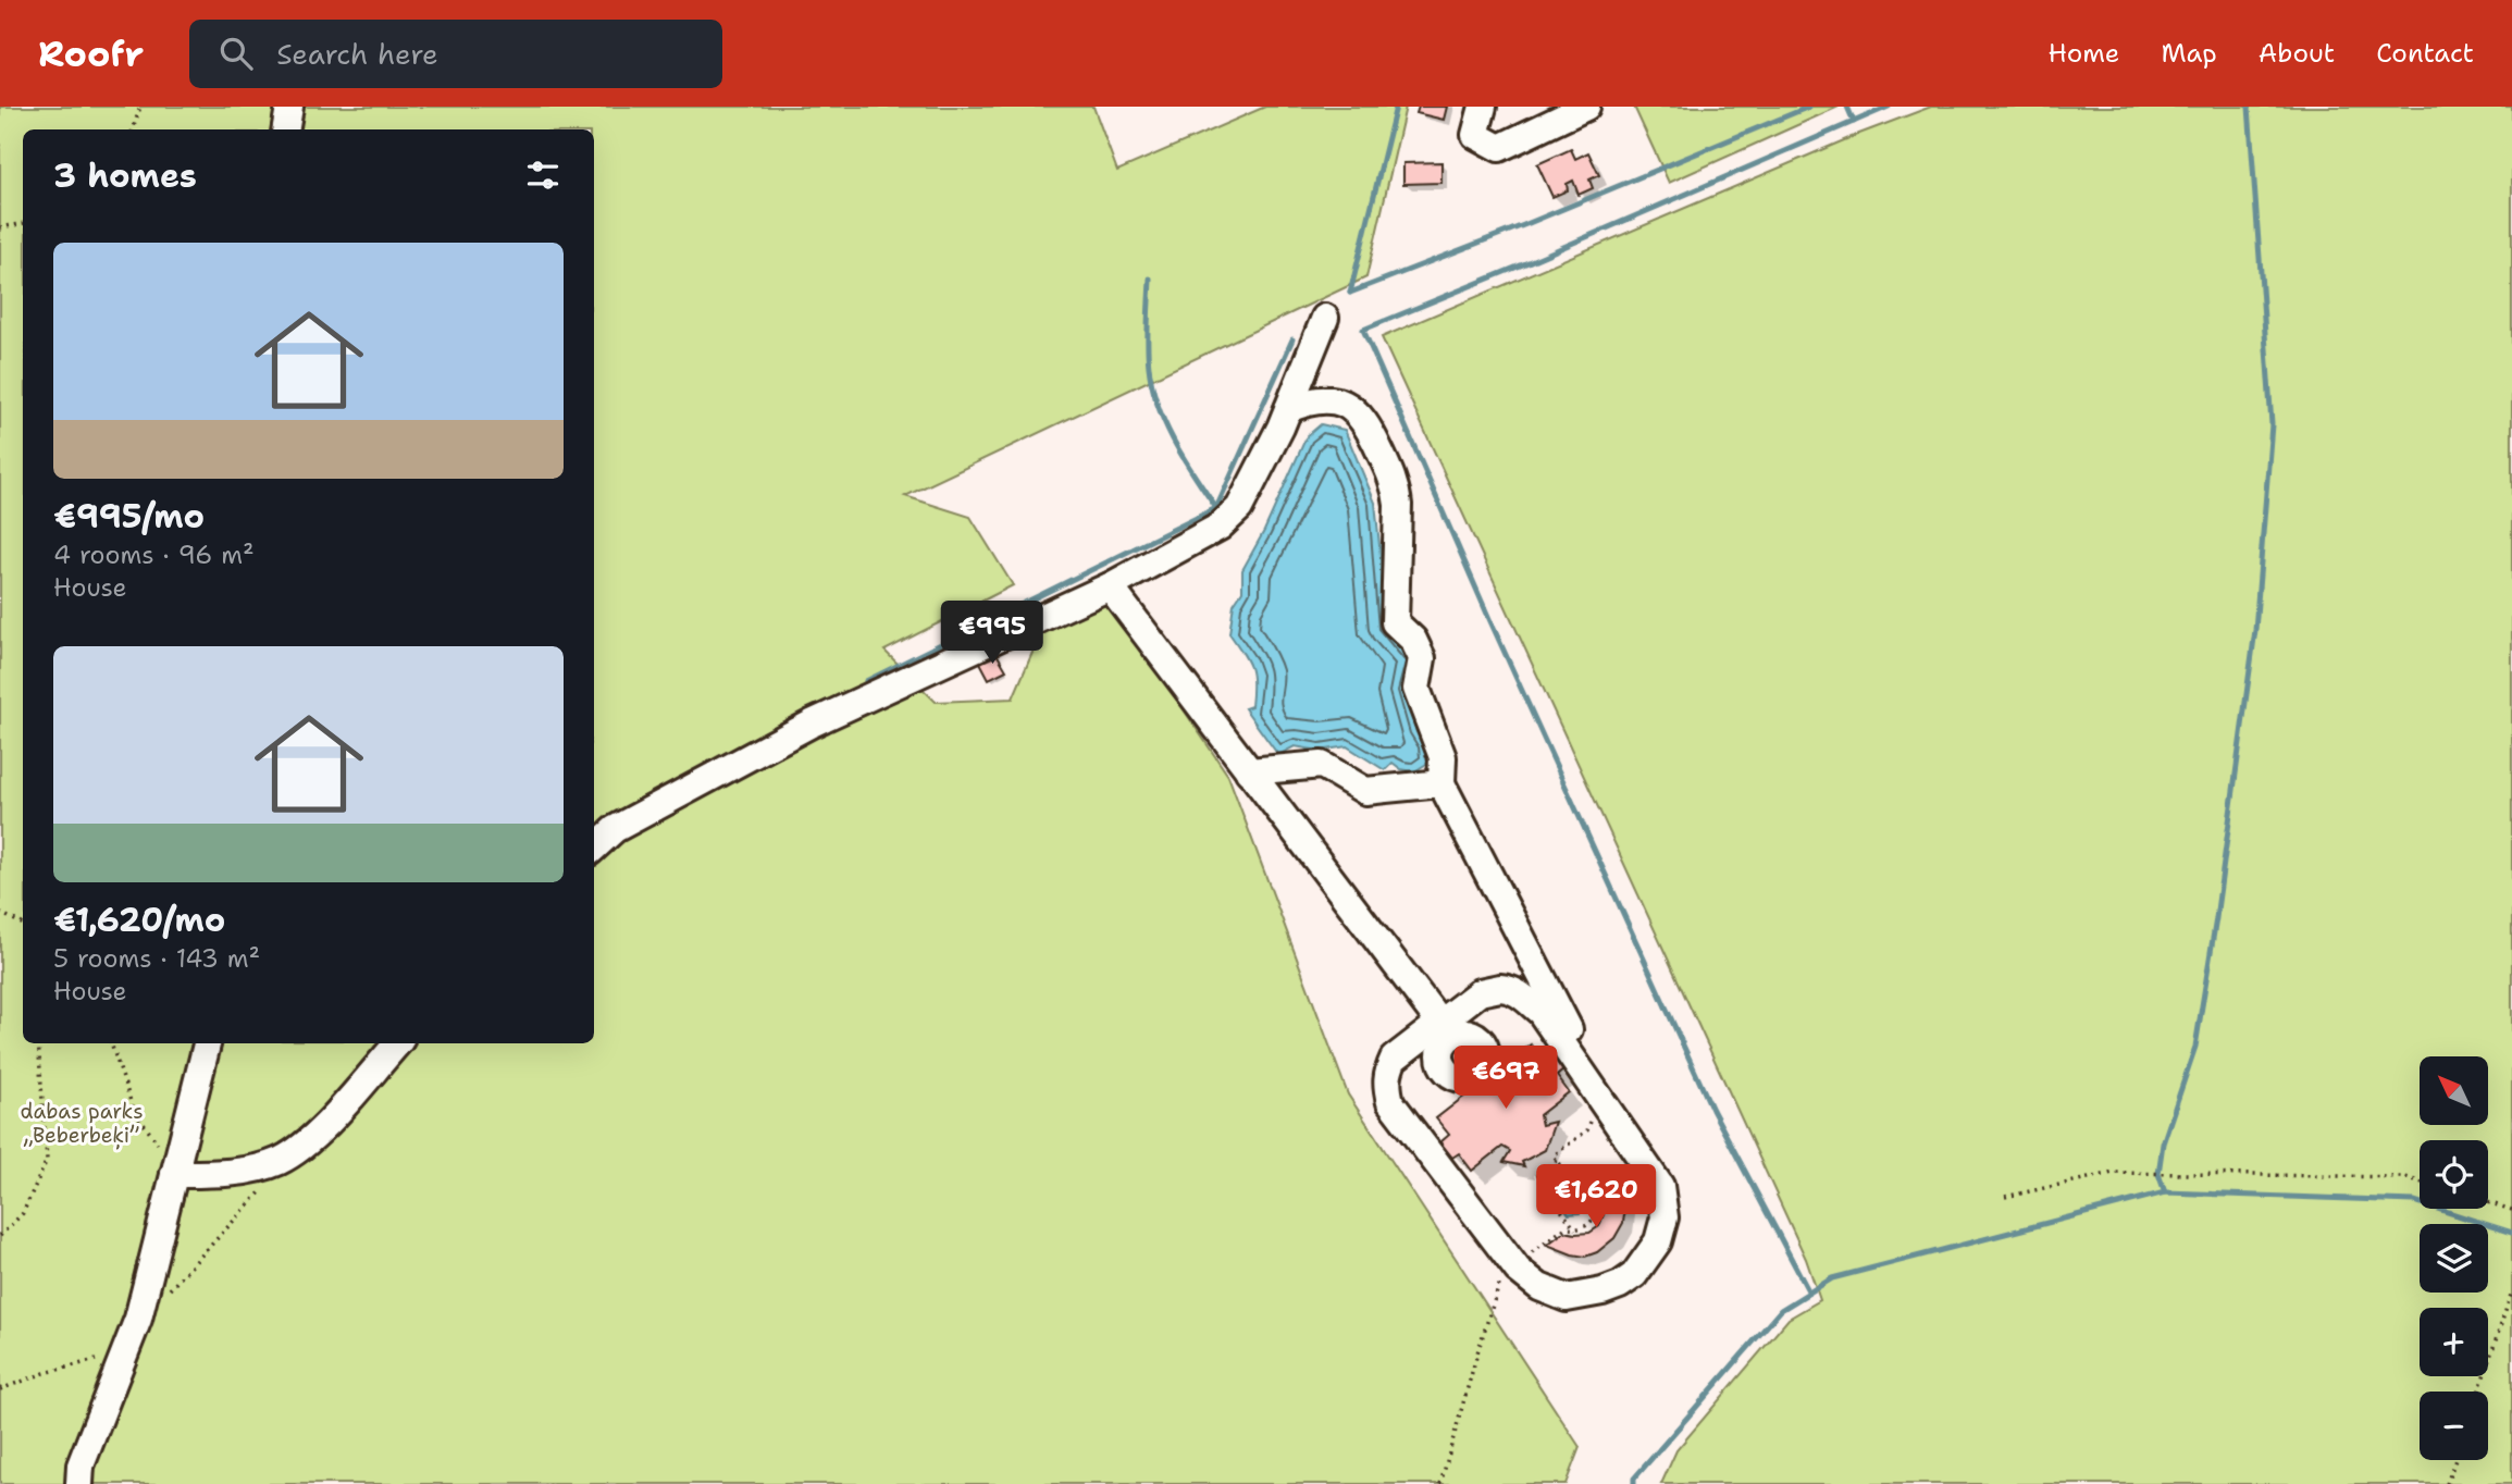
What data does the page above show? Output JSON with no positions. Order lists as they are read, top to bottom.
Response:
{
  "parks": ["dabas parks „Beberbeķi”"],
  "north": "top left",
  "page": {
    "header": "Roofr",
    "search": "Search here",
    "nav": [
      "Home",
      "Map",
      "About",
      "Contact"
    ],
    "heading": "3 homes",
    "list": [
      {
        "name": "€995/mo",
        "note": "4 rooms · 96 m² · House"
      },
      {
        "name": "€1,620/mo",
        "note": "5 rooms · 143 m² · House"
      }
    ],
    "price": ["€995", "€697", "€1,620"],
    "map_buttons": ["+", "−"]
  }
}
